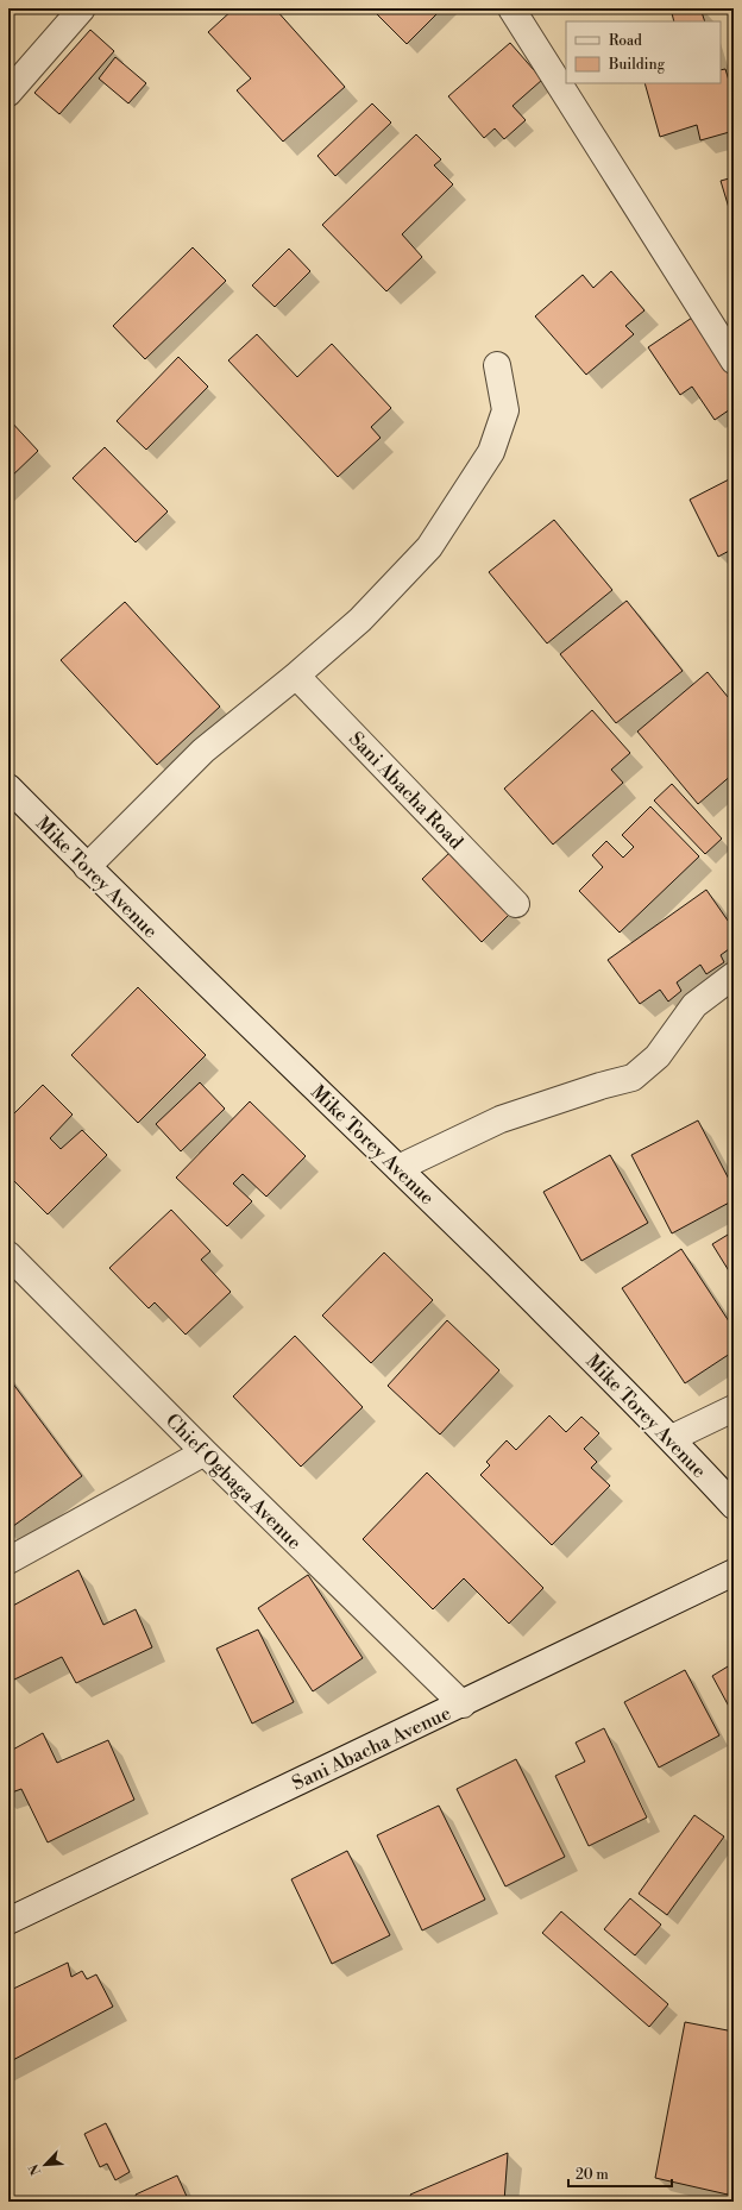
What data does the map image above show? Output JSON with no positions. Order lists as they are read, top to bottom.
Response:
{
  "streets": {
    "street": [
      "Sani Abacha Road",
      "Mike Torey Avenue",
      "Chief Ogbaga Avenue",
      "Sani Abacha Avenue"
    ]
  },
  "crossings": [
    ["Chief Ogbaga Avenue", "Sani Abacha Avenue"]
  ],
  "legend": ["Road", "Building"],
  "scale_bar": "20 m",
  "north": "bottom left"
}
